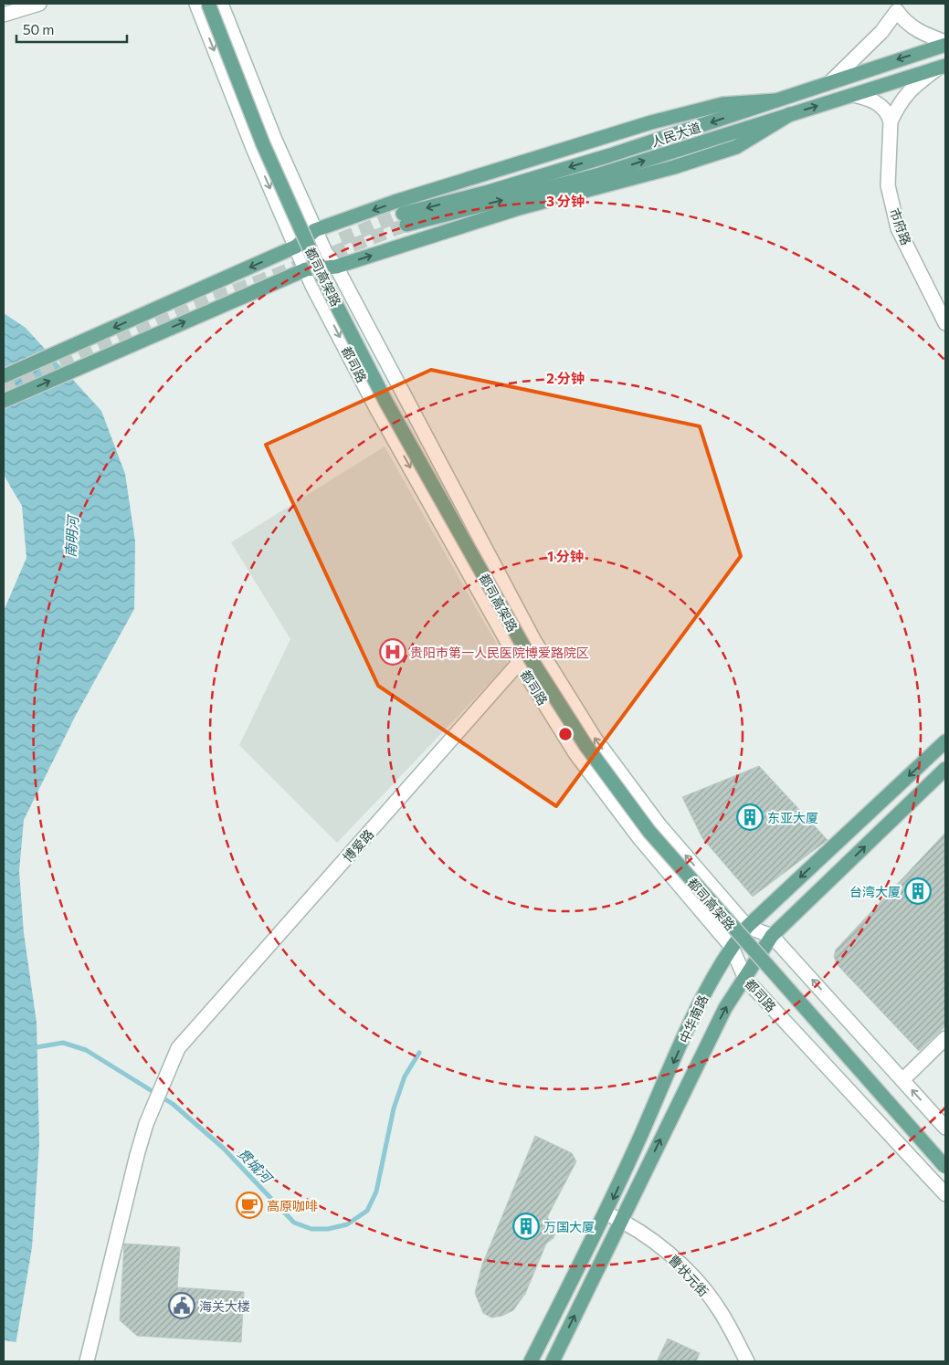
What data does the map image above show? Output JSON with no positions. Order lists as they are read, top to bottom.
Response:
{
  "streets": {
    "main road": [
      "人民大道",
      "市府路",
      "都司高架路",
      "都司路",
      "博爱路",
      "中华南路",
      "曹状元街"
    ]
  },
  "crossings": [
    ["都司路", "博爱路"],
    ["都司路", "中华南路"],
    ["中华南路", "曹状元街"]
  ],
  "water": ["南明河", "贯城河"],
  "places": {
    "hospital": ["贵阳市第一人民医院博爱路院区"],
    "building": ["东亚大厦", "台湾大厦", "万国大厦"],
    "cafe": ["高原咖啡"],
    "public building": ["海关大楼"]
  },
  "scale_bar": "50 m",
  "rings": ["3 分钟", "2 分钟", "1 分钟"]
}
